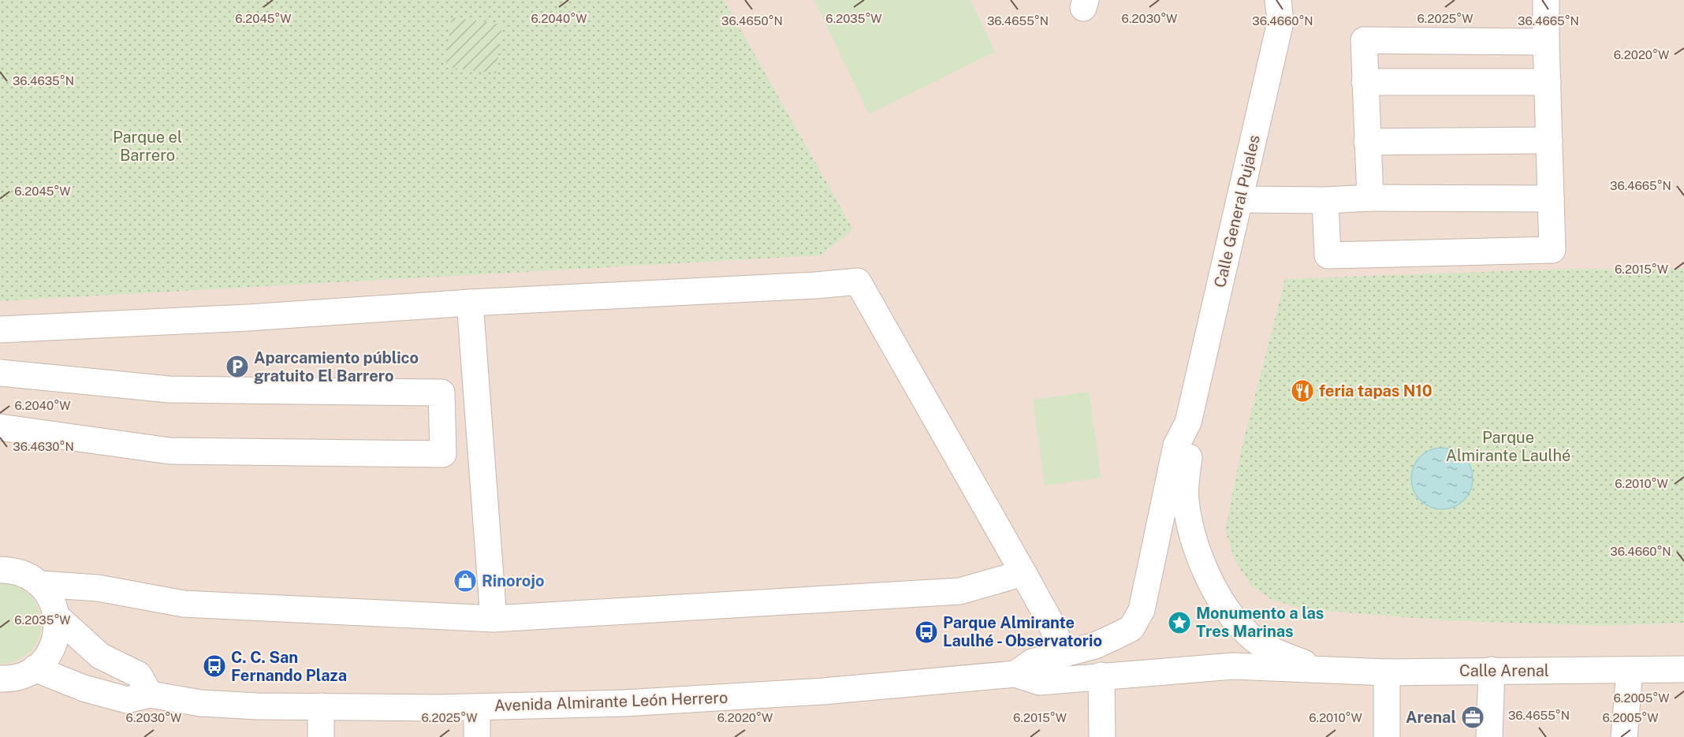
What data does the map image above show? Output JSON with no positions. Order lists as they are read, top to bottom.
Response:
{
  "streets": {
    "street": ["Calle General Pujales", "Calle Arenal", "Avenida Almirante León Herrero"]
  },
  "crossings": [
    ["Calle General Pujales", "Avenida Almirante León Herrero"],
    ["Calle Arenal", "Avenida Almirante León Herrero"]
  ],
  "parks": ["Parque el Barrero", "Parque Almirante Laulhé"],
  "places": {
    "parking": ["Aparcamiento público gratuito El Barrero"],
    "restaurant": ["feria tapas N10"],
    "shop": ["Rinorojo"],
    "place": ["Monumento a las Tres Marinas"],
    "bus stop": ["Parque Almirante Laulhé - Observatorio", "C. C. San Fernando Plaza"],
    "office": ["Arenal"]
  },
  "coordinates": [
    "6.2045°W",
    "6.2040°W",
    "6.2035°W",
    "6.2030°W",
    "6.2025°W",
    "36.4650°N",
    "36.4655°N",
    "36.4665°N",
    "36.4660°N",
    "6.2020°W",
    "36.4635°N",
    "6.2015°W",
    "36.4630°N",
    "6.2010°W",
    "6.2005°W"
  ]
}
